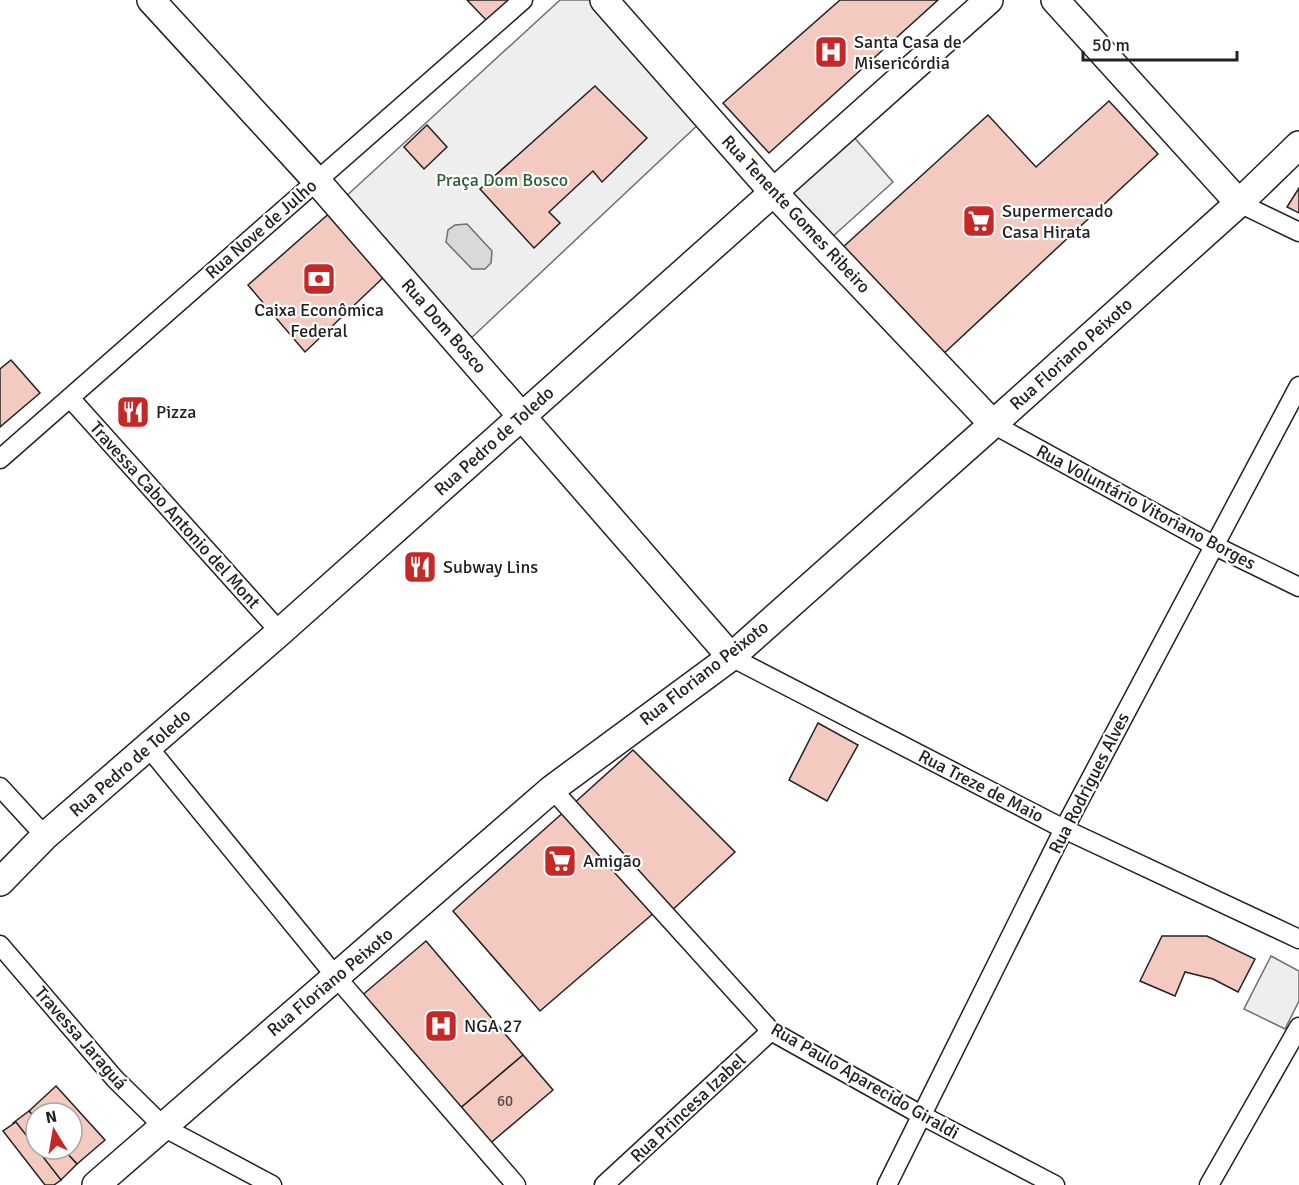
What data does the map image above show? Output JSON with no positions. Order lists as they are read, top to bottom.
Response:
{
  "streets": {
    "main road": [
      "Rua Tenente Gomes Ribeiro",
      "Rua Dom Bosco",
      "Rua Floriano Peixoto",
      "Rua Pedro de Toledo"
    ],
    "street": [
      "Rua Nove de Julho",
      "Rua Voluntário Vitoriano Borges",
      "Travessa Cabo Antonio del Mont",
      "Rua Rodrigues Alves",
      "Rua Treze de Maio",
      "Travessa Jaraguá",
      "Rua Paulo Aparecido Giraldi",
      "Rua Princesa Izabel"
    ]
  },
  "crossings": [
    ["Rua Tenente Gomes Ribeiro", "Rua Floriano Peixoto"],
    ["Rua Tenente Gomes Ribeiro", "Rua Pedro de Toledo"],
    ["Rua Tenente Gomes Ribeiro", "Rua Voluntário Vitoriano Borges"],
    ["Rua Nove de Julho", "Rua Dom Bosco"],
    ["Rua Nove de Julho", "Travessa Cabo Antonio del Mont"],
    ["Rua Dom Bosco", "Rua Floriano Peixoto"],
    ["Rua Dom Bosco", "Rua Pedro de Toledo"],
    ["Rua Dom Bosco", "Rua Treze de Maio"],
    ["Rua Floriano Peixoto", "Rua Voluntário Vitoriano Borges"],
    ["Rua Floriano Peixoto", "Rua Treze de Maio"],
    ["Rua Floriano Peixoto", "Travessa Jaraguá"],
    ["Rua Floriano Peixoto", "Rua Paulo Aparecido Giraldi"],
    ["Rua Pedro de Toledo", "Travessa Cabo Antonio del Mont"],
    ["Rua Voluntário Vitoriano Borges", "Rua Rodrigues Alves"],
    ["Rua Rodrigues Alves", "Rua Treze de Maio"],
    ["Rua Rodrigues Alves", "Rua Paulo Aparecido Giraldi"],
    ["Rua Paulo Aparecido Giraldi", "Rua Princesa Izabel"]
  ],
  "parks": ["Praça Dom Bosco"],
  "places": {
    "hospital": ["Santa Casa de Misericórdia", "NGA 27"],
    "supermarket": ["Supermercado Casa Hirata", "Amigão"],
    "bank": ["Caixa Econômica Federal"],
    "restaurant": ["Pizza", "Subway Lins"]
  },
  "house_numbers": ["60"],
  "scale_bar": "50 m",
  "north": "top"
}
